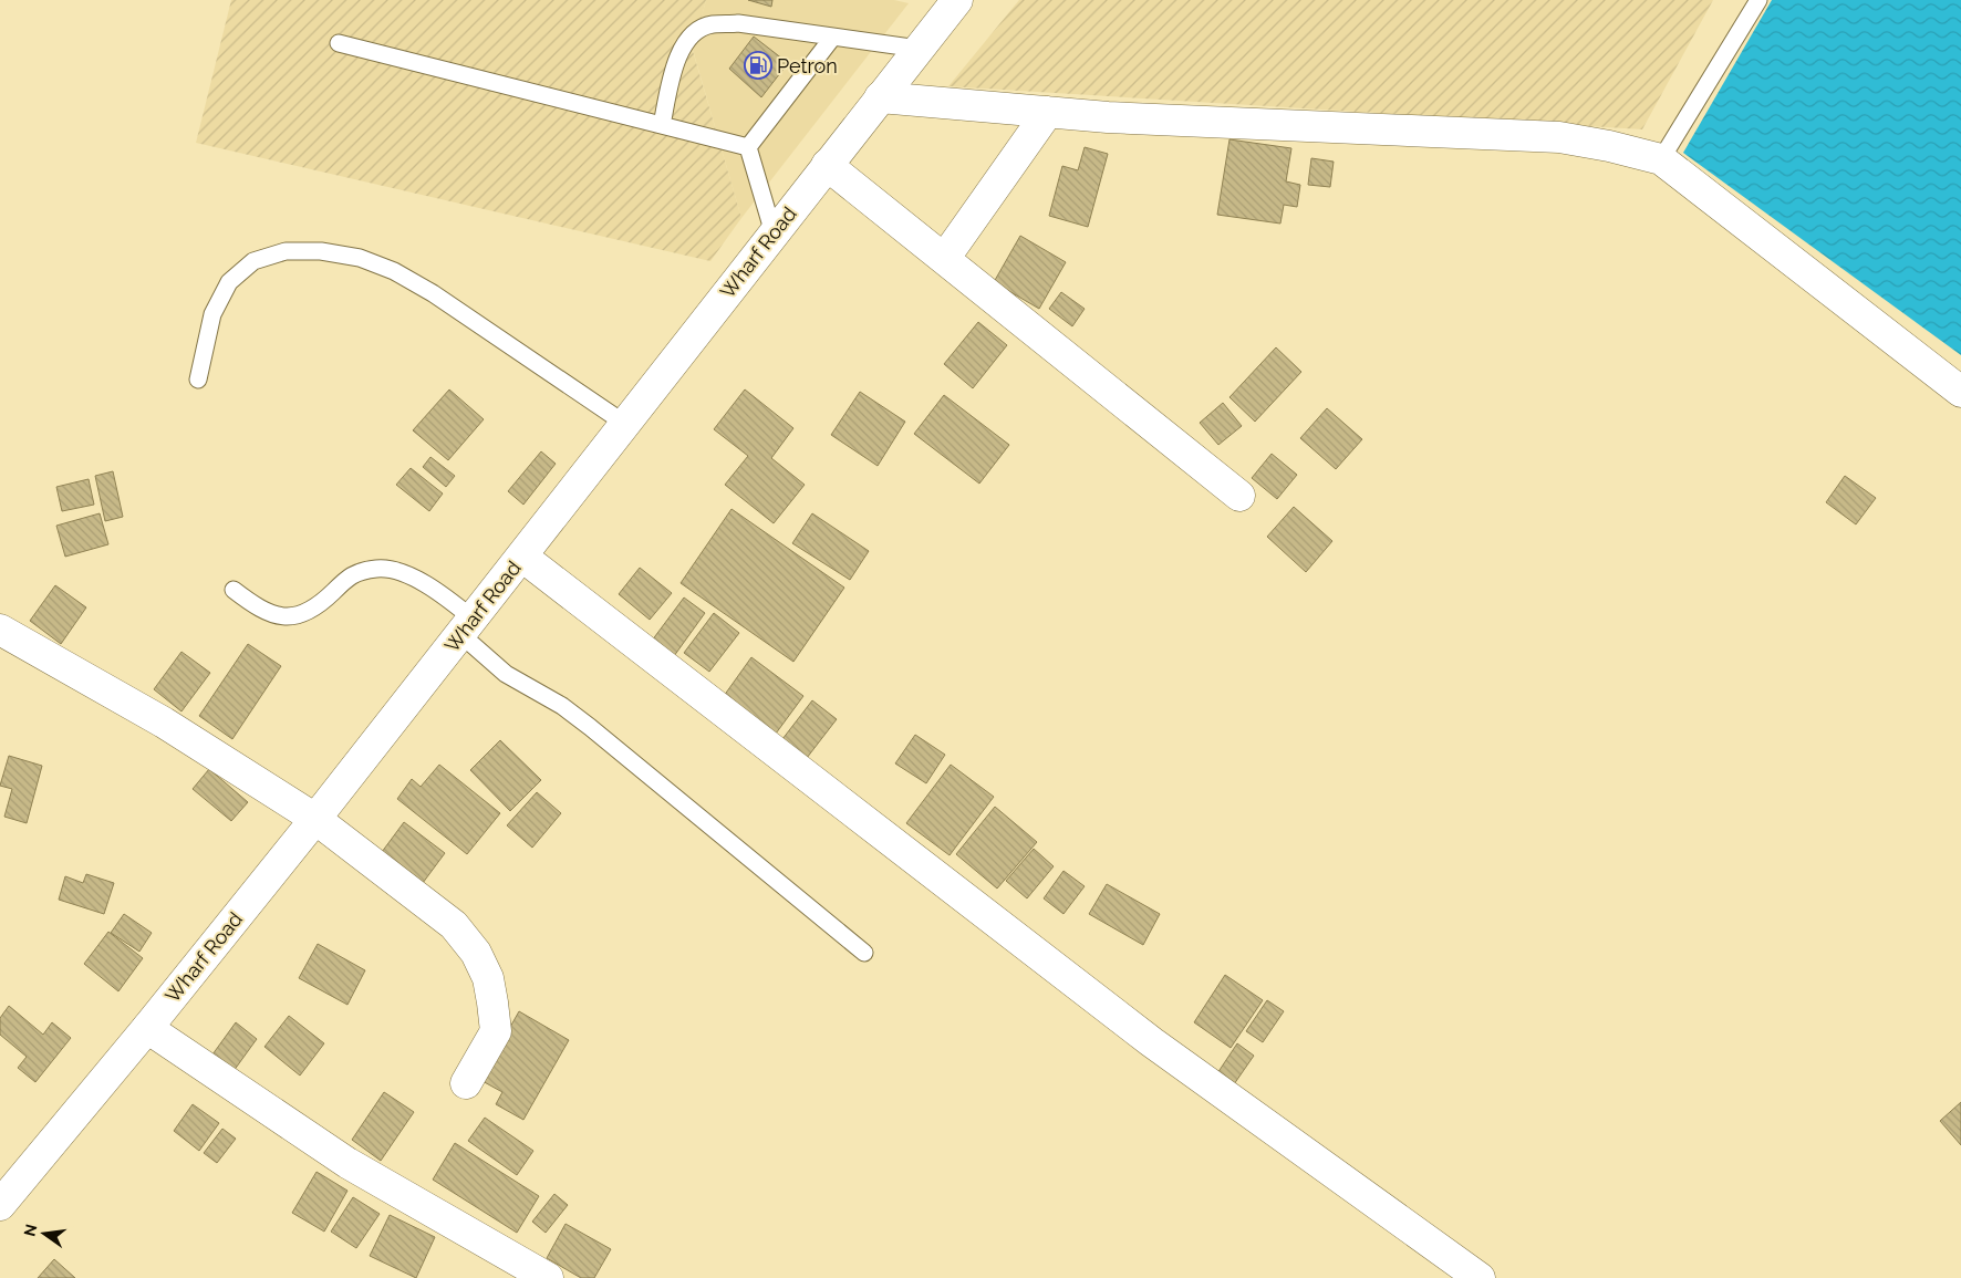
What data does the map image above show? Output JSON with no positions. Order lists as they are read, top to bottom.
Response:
{
  "streets": {
    "street": ["Wharf Road"]
  },
  "places": {
    "fuel station": ["Petron"]
  },
  "north": "left"
}
